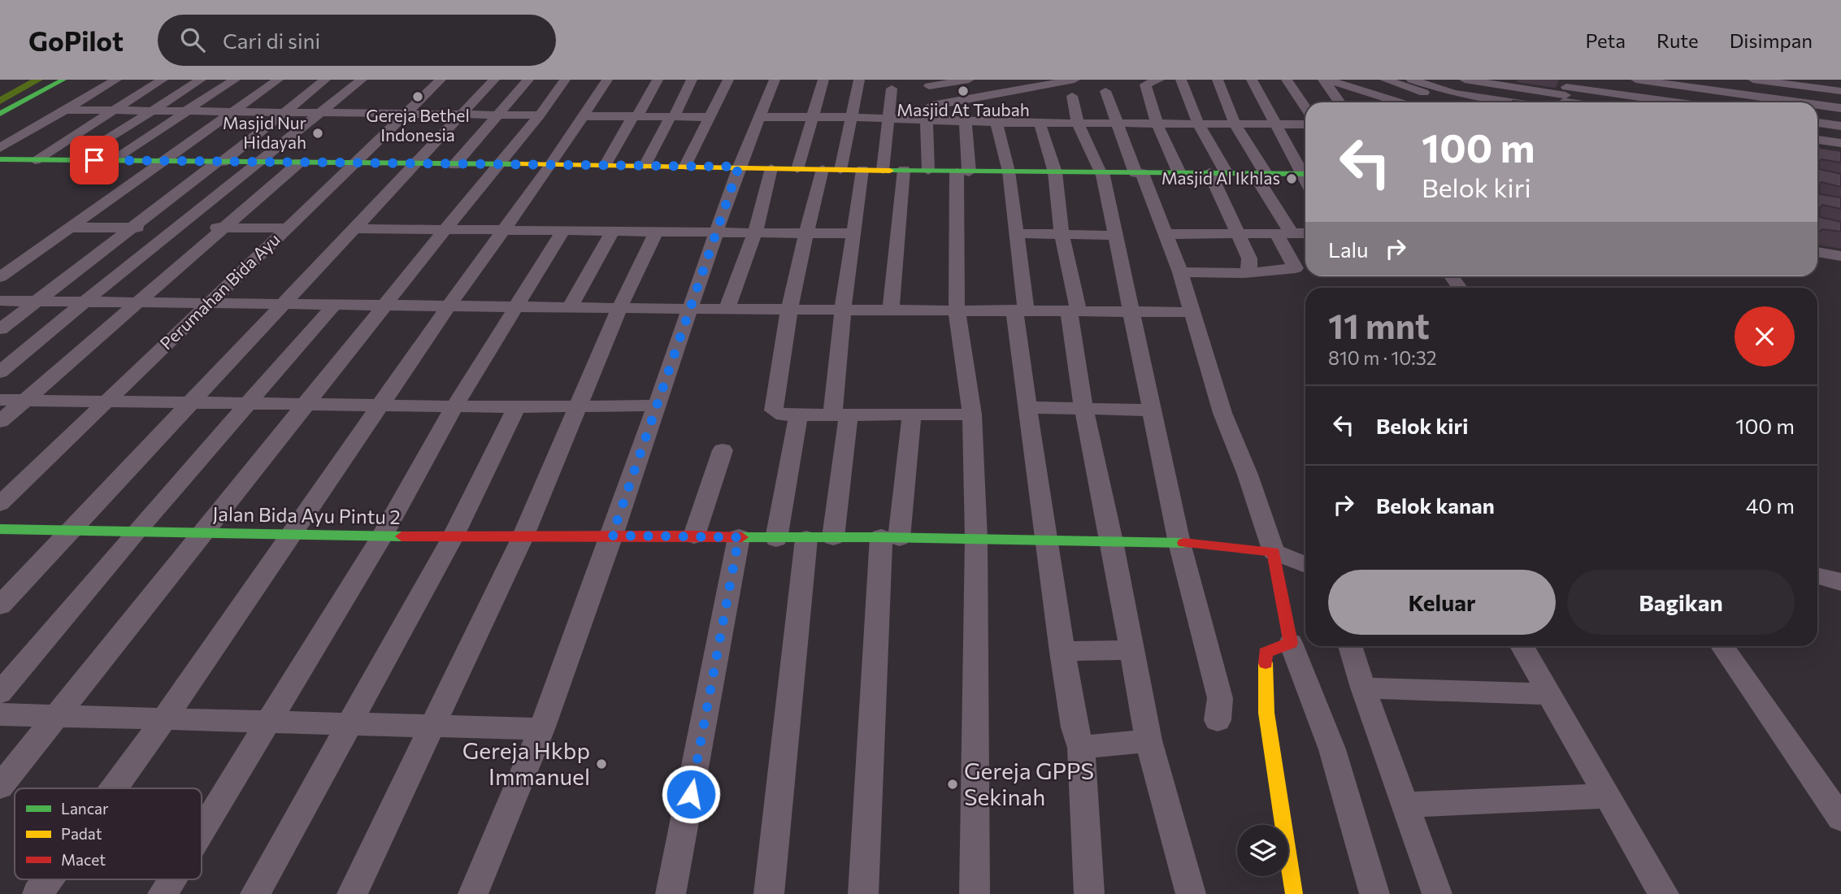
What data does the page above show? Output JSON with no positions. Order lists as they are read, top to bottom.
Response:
{
  "streets": {
    "street": ["Perumahan Bida Ayu", "Jalan Bida Ayu Pintu 2"]
  },
  "places": [
    "Masjid At Taubah",
    "Gereja Bethel Indonesia",
    "Masjid Nur Hidayah",
    "Masjid Al Ikhlas",
    "Gereja Hkbp Immanuel",
    "Gereja GPPS Sekinah"
  ],
  "legend": ["Lancar", "Padat", "Macet"],
  "page": {
    "header": "GoPilot",
    "search": "Cari di sini",
    "nav": ["Peta", "Rute", "Disimpan"],
    "turn": ["100 m", "Belok kiri"],
    "then": "Lalu",
    "heading": ["11 mnt", "810 m · 10:32"],
    "list": [
      {
        "name": "Belok kiri",
        "value": "100 m"
      },
      {
        "name": "Belok kanan",
        "value": "40 m"
      }
    ],
    "buttons": ["Keluar", "Bagikan"]
  }
}
